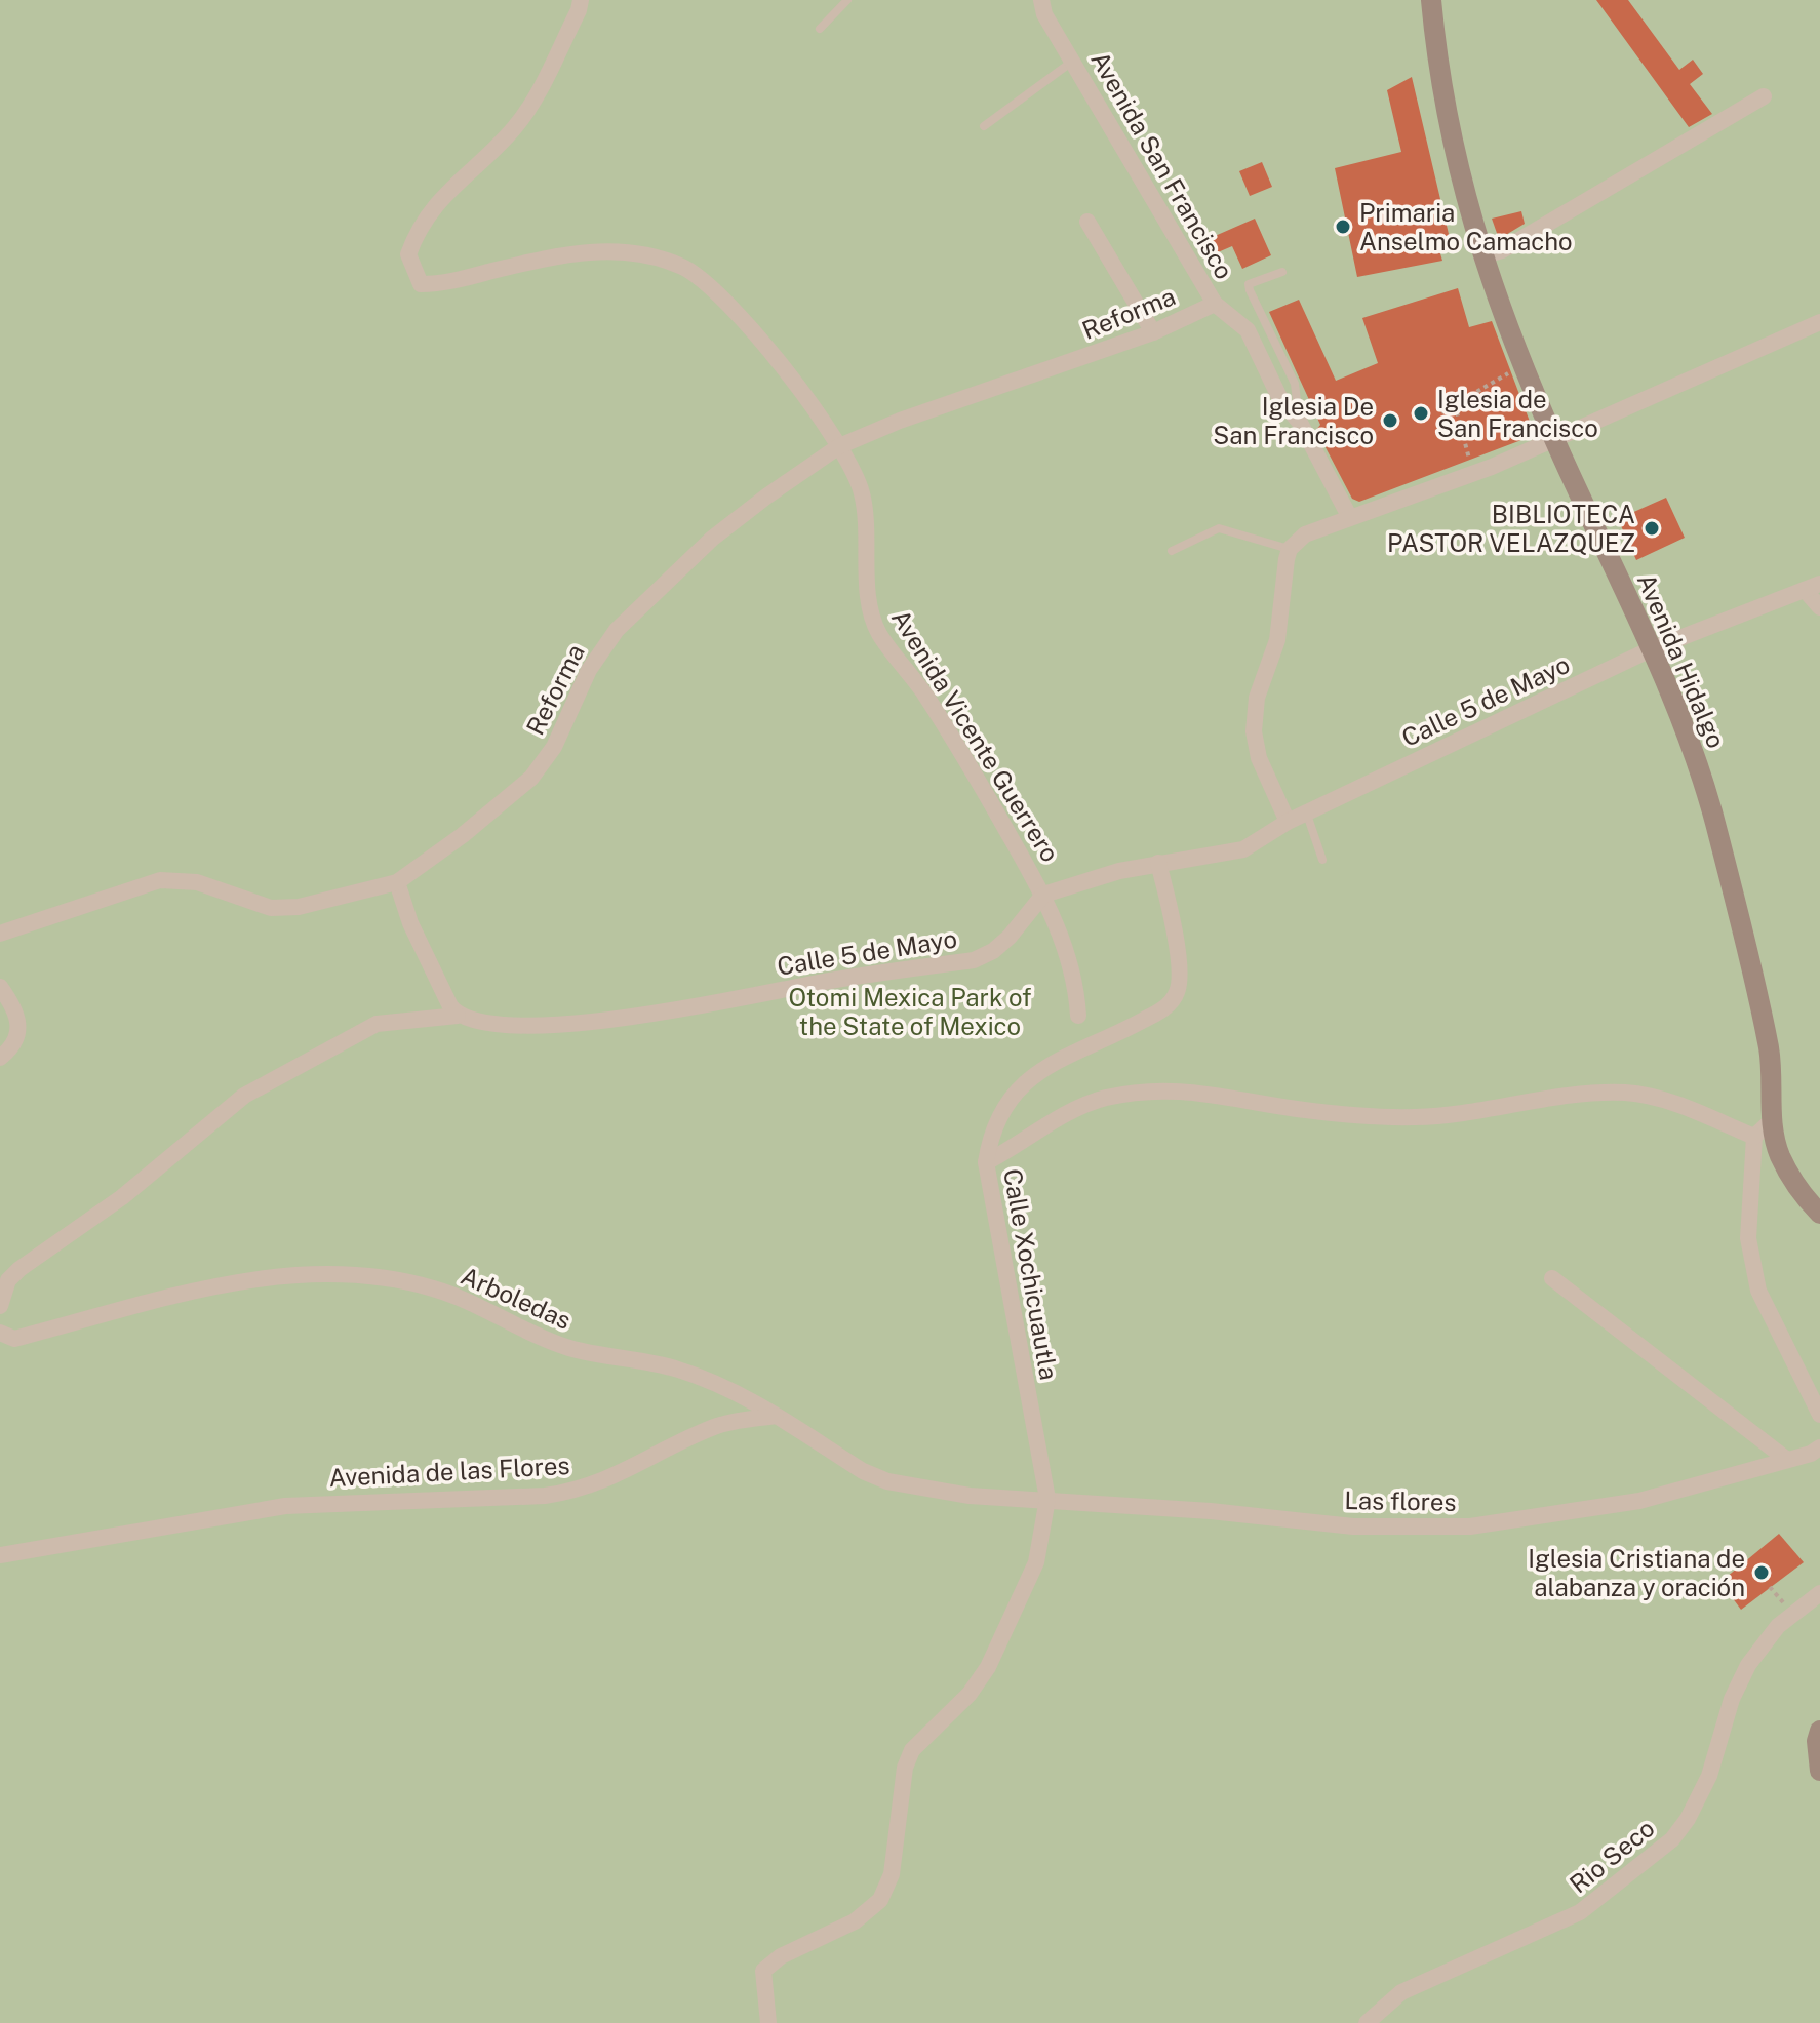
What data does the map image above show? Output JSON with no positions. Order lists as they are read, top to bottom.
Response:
{
  "streets": {
    "main road": ["Avenida Hidalgo"],
    "street": [
      "Avenida San Francisco",
      "Reforma",
      "Calle 5 de Mayo",
      "Avenida Vicente Guerrero",
      "Calle Xochicuautla",
      "Arboledas",
      "Avenida de las Flores",
      "Las flores",
      "Rio Seco"
    ]
  },
  "crossings": [
    ["Avenida San Francisco", "Reforma"],
    ["Reforma", "Avenida Vicente Guerrero"],
    ["Avenida Hidalgo", "Calle 5 de Mayo"],
    ["Calle 5 de Mayo", "Avenida Vicente Guerrero"],
    ["Calle 5 de Mayo", "Calle Xochicuautla"],
    ["Calle Xochicuautla", "Las flores"],
    ["Arboledas", "Avenida de las Flores"],
    ["Arboledas", "Las flores"],
    ["Avenida de las Flores", "Las flores"]
  ],
  "parks": ["Otomi Mexica Park of the State of Mexico"],
  "places": [
    "Primaria Anselmo Camacho",
    "Iglesia de San Francisco",
    "Iglesia De San Francisco",
    "BIBLIOTECA PASTOR VELAZQUEZ",
    "Iglesia Cristiana de alabanza y oración"
  ]
}
